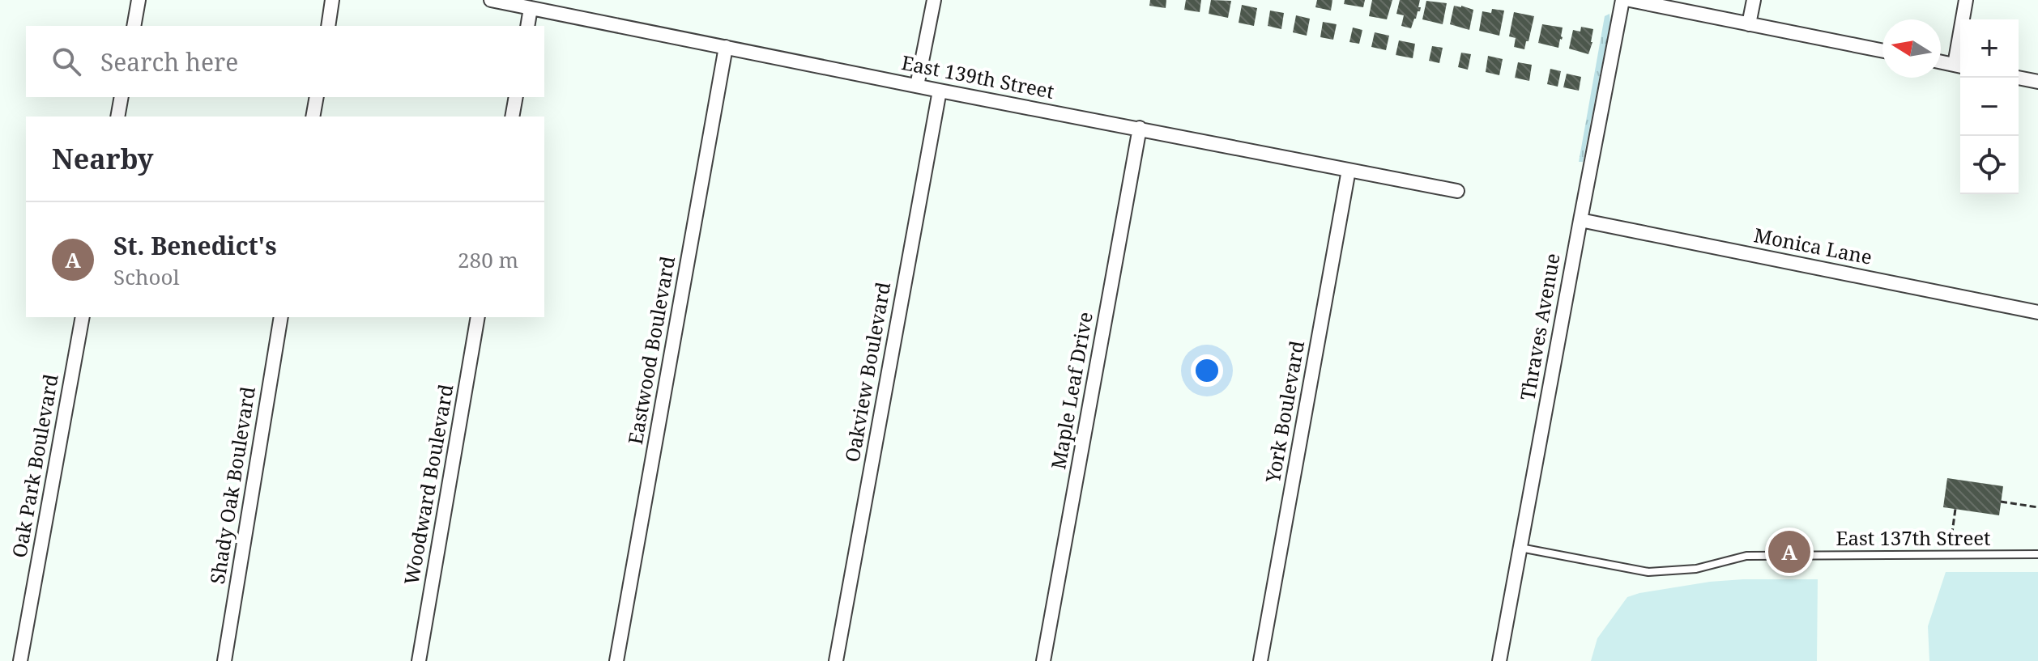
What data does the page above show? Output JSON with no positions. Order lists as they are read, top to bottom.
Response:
{
  "streets": {
    "street": [
      "East 139th Street",
      "Monica Lane",
      "Thraves Avenue",
      "Eastwood Boulevard",
      "Oakview Boulevard",
      "Maple Leaf Drive",
      "York Boulevard",
      "Oak Park Boulevard",
      "Woodward Boulevard",
      "Shady Oak Boulevard"
    ],
    "lane": ["East 137th Street"]
  },
  "crossings": [
    ["East 139th Street", "Eastwood Boulevard"],
    ["East 139th Street", "Oakview Boulevard"],
    ["East 139th Street", "Maple Leaf Drive"],
    ["East 139th Street", "York Boulevard"],
    ["Monica Lane", "Thraves Avenue"],
    ["Thraves Avenue", "East 137th Street"]
  ],
  "north": "left",
  "page": {
    "map_buttons": ["+", "−"],
    "search": "Search here",
    "heading": "Nearby",
    "list": [
      {
        "mark": "A",
        "name": "St. Benedict's",
        "note": "School",
        "value": "280 m"
      }
    ],
    "pins": "A"
  }
}
